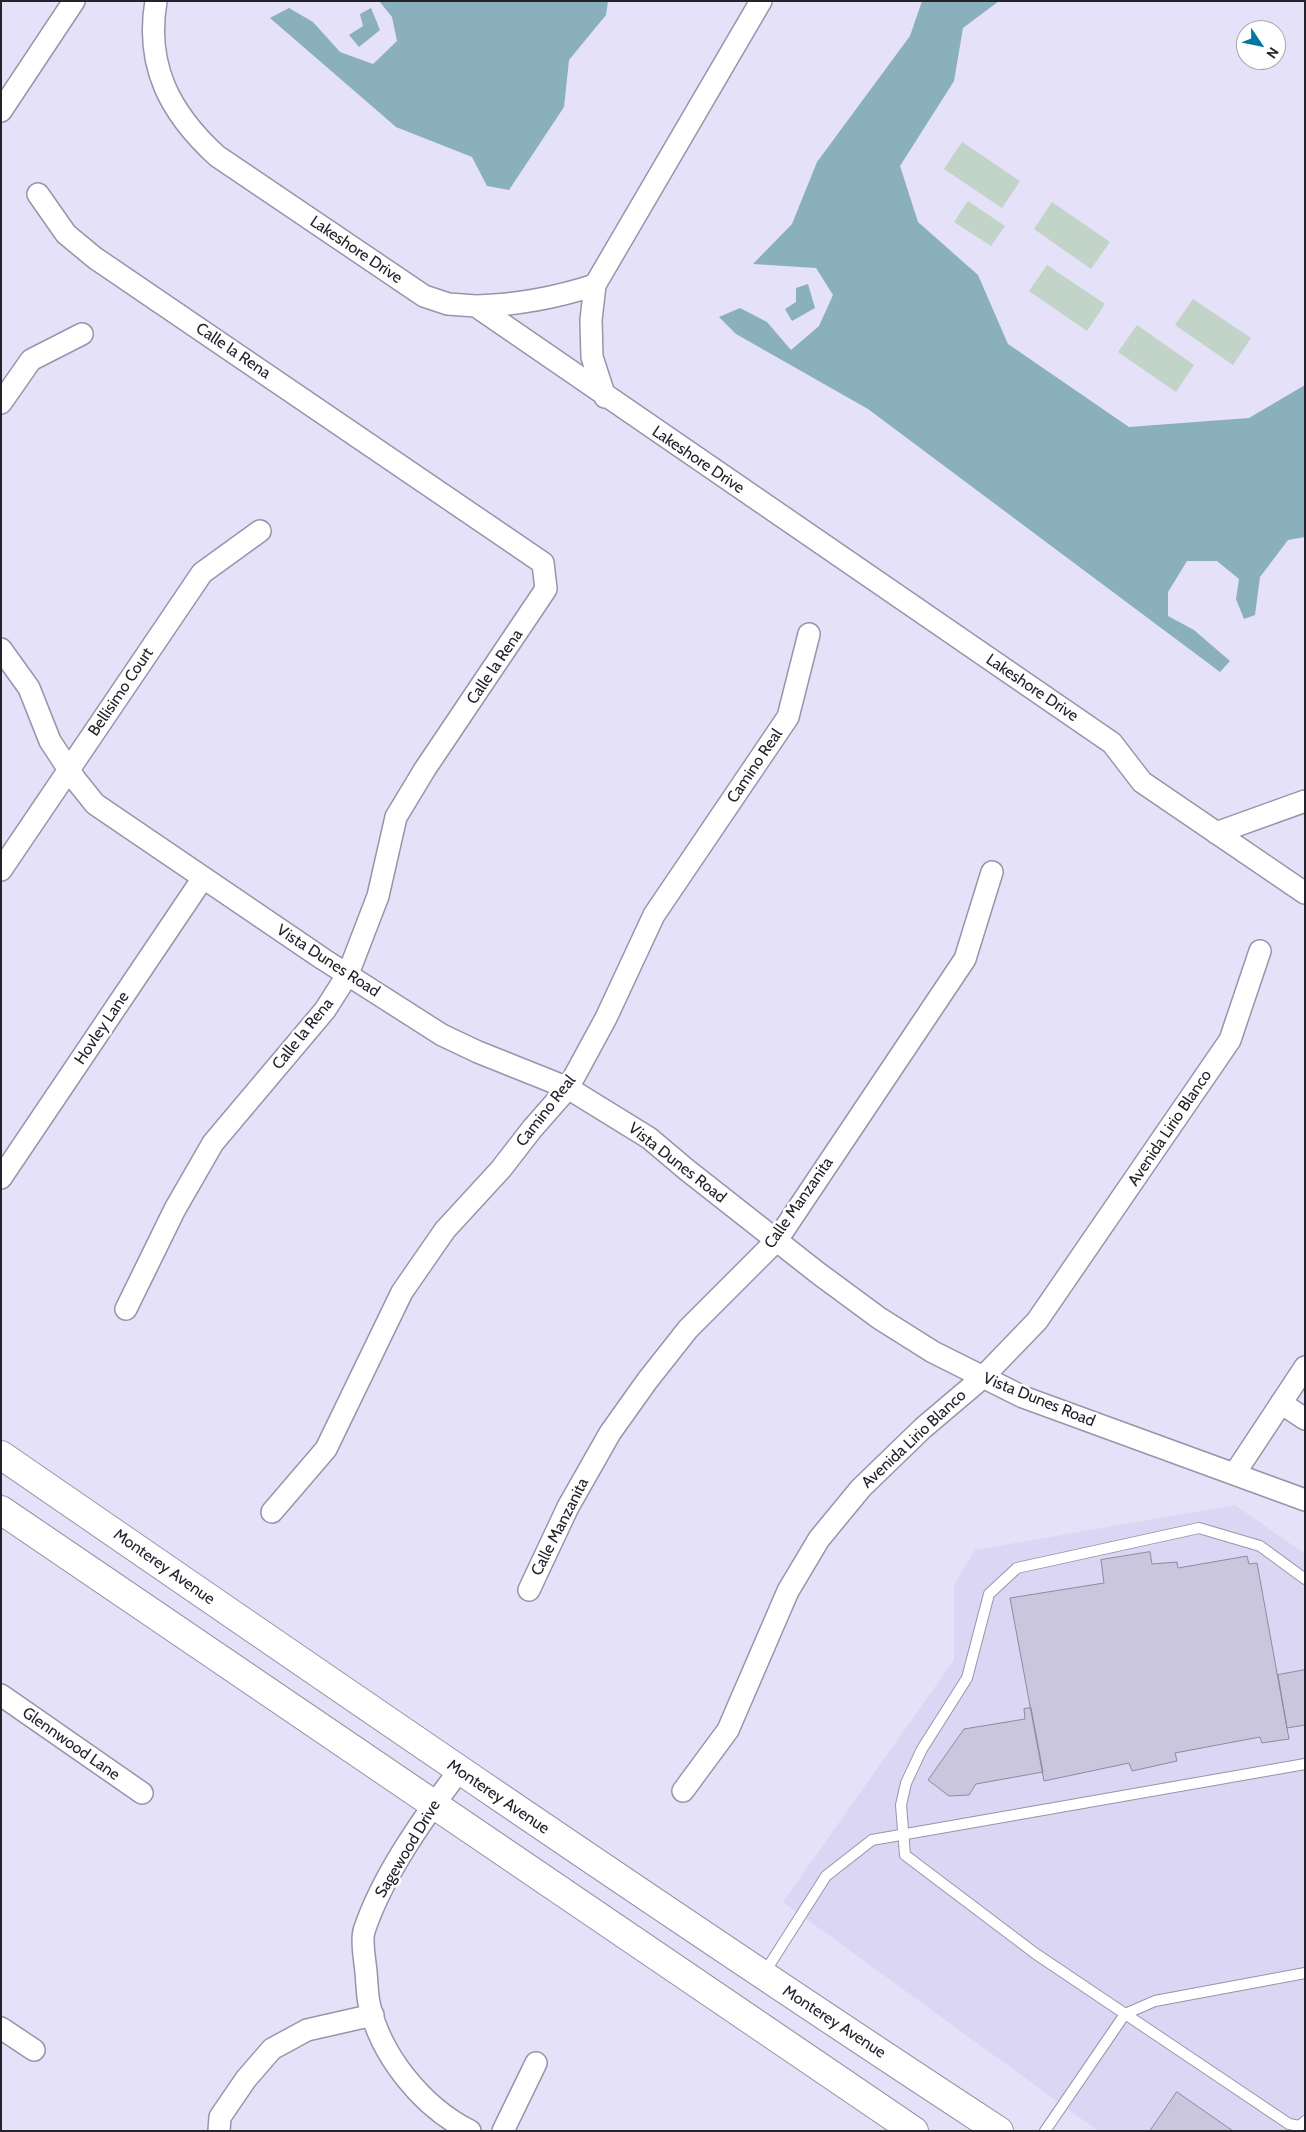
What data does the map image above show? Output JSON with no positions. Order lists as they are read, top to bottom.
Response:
{
  "streets": {
    "main road": ["Monterey Avenue"],
    "street": [
      "Lakeshore Drive",
      "Calle la Rena",
      "Bellisimo Court",
      "Camino Real",
      "Vista Dunes Road",
      "Hovley Lane",
      "Avenida Lirio Blanco",
      "Calle Manzanita",
      "Glennwood Lane",
      "Sagewood Drive"
    ]
  },
  "crossings": [
    ["Calle la Rena", "Vista Dunes Road"],
    ["Bellisimo Court", "Vista Dunes Road"],
    ["Camino Real", "Vista Dunes Road"],
    ["Vista Dunes Road", "Hovley Lane"],
    ["Vista Dunes Road", "Avenida Lirio Blanco"],
    ["Vista Dunes Road", "Calle Manzanita"],
    ["Monterey Avenue", "Sagewood Drive"]
  ],
  "north": "bottom right"
}
